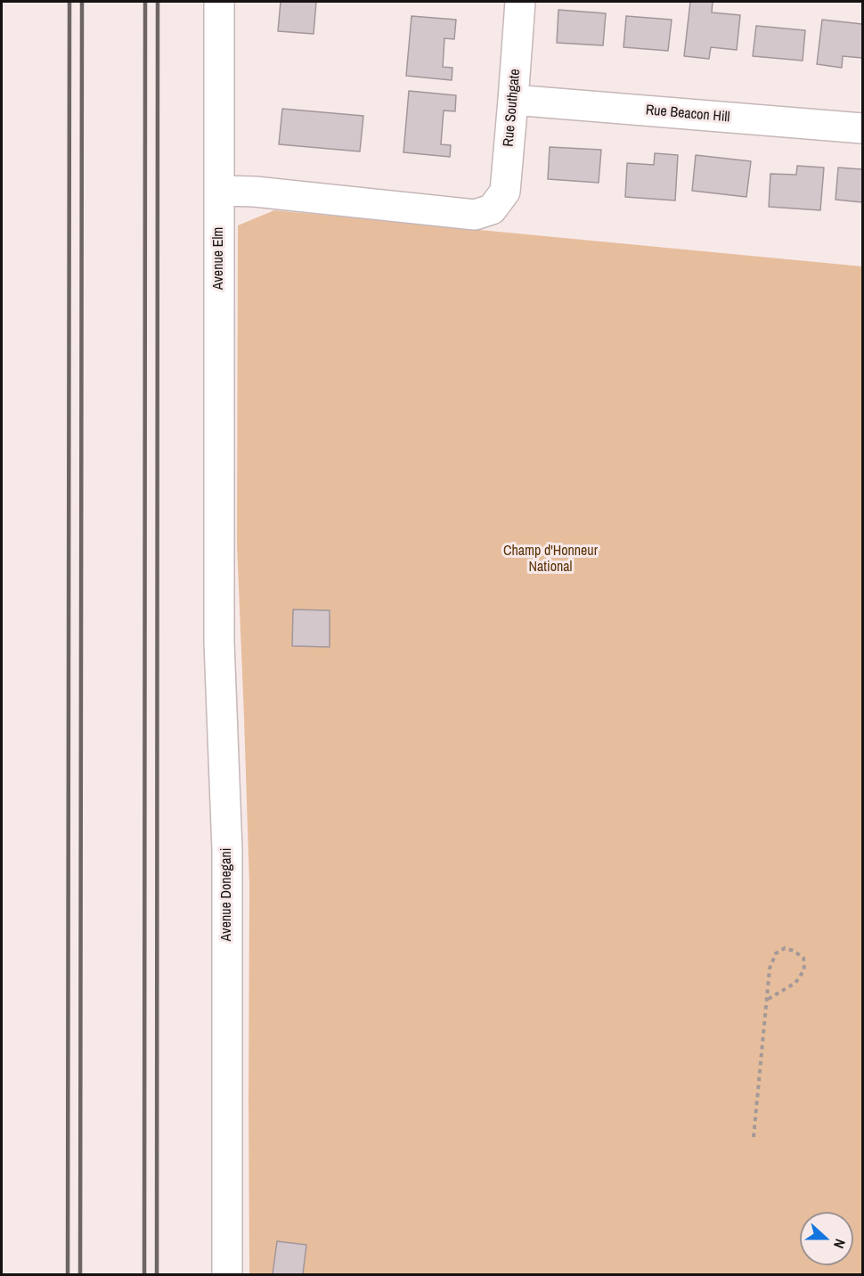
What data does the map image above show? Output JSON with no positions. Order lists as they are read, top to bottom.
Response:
{
  "streets": {
    "street": [
      "Rue Southgate",
      "Rue Beacon Hill",
      "Avenue Elm",
      "Avenue Donegani"
    ]
  },
  "crossings": [
    ["Rue Southgate", "Rue Beacon Hill"],
    ["Rue Southgate", "Avenue Elm"],
    ["Avenue Elm", "Avenue Donegani"]
  ],
  "parks": ["Champ d'Honneur National"],
  "north": "right"
}
